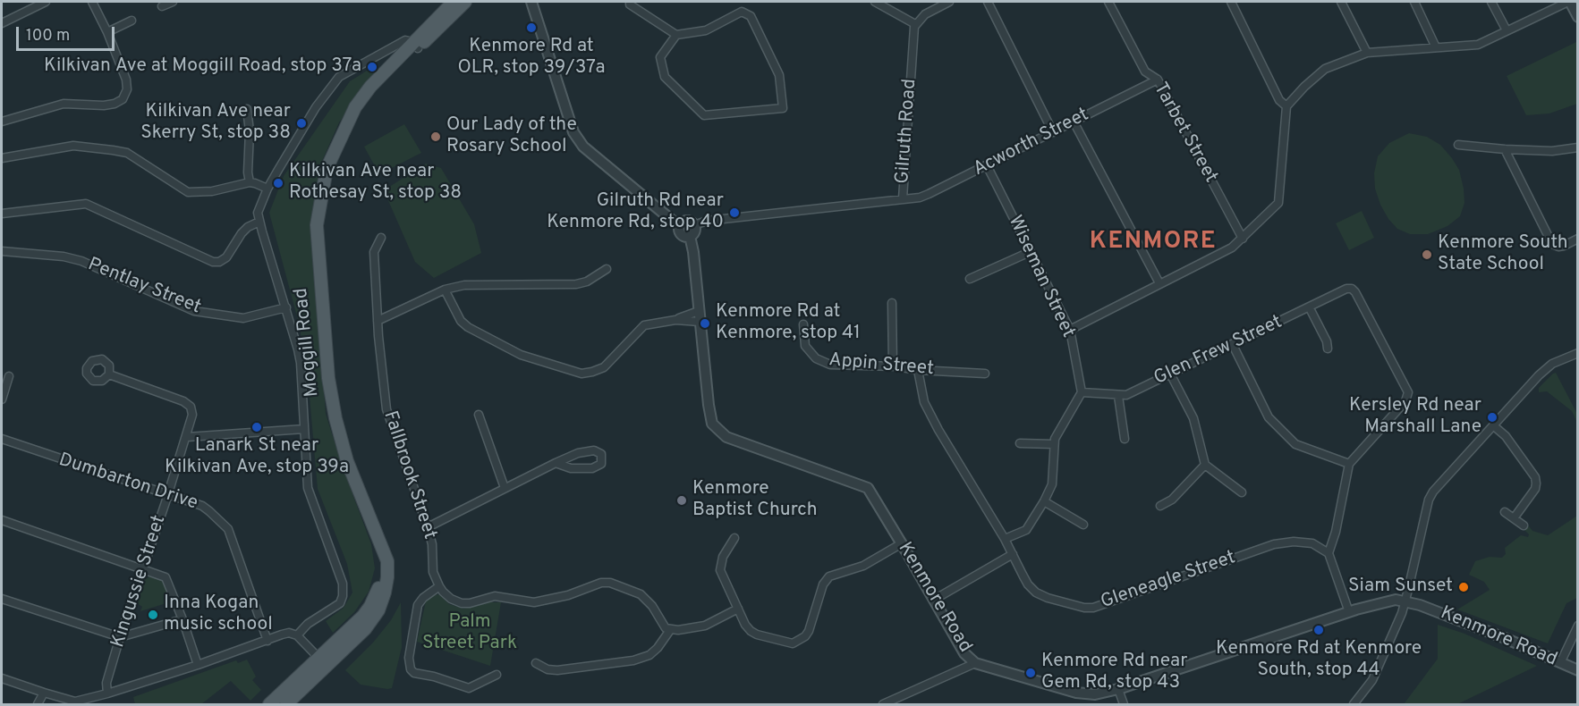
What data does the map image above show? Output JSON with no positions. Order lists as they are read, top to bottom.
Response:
{
  "streets": {
    "main road": ["Moggill Road"],
    "street": [
      "Gilruth Road",
      "Tarbet Street",
      "Acworth Street",
      "Wiseman Street",
      "Pentlay Street",
      "Glen Frew Street",
      "Appin Street",
      "Fallbrook Street",
      "Dumbarton Drive",
      "Gleneagle Street",
      "Kingussie Street",
      "Kenmore Road"
    ]
  },
  "crossings": [
    ["Gilruth Road", "Acworth Street"],
    ["Gilruth Road", "Kenmore Road"],
    ["Tarbet Street", "Acworth Street"],
    ["Acworth Street", "Wiseman Street"],
    ["Wiseman Street", "Glen Frew Street"],
    ["Appin Street", "Gleneagle Street"],
    ["Dumbarton Drive", "Kingussie Street"]
  ],
  "districts": ["KENMORE"],
  "parks": ["Palm Street Park"],
  "places": [
    "Kenmore Rd at OLR, stop 39/37a",
    "Kilkivan Ave at Moggill Road, stop 37a",
    "Kilkivan Ave near Skerry St, stop 38",
    "Our Lady of the Rosary School",
    "Kilkivan Ave near Rothesay St, stop 38",
    "Gilruth Rd near Kenmore Rd, stop 40",
    "Kenmore South State School",
    "Kenmore Rd at Kenmore, stop 41",
    "Kersley Rd near Marshall Lane",
    "Lanark St near Kilkivan Ave, stop 39a",
    "Kenmore Baptist Church",
    "Siam Sunset",
    "Inna Kogan music school",
    "Kenmore Rd at Kenmore South, stop 44",
    "Kenmore Rd near Gem Rd, stop 43"
  ],
  "scale_bar": "100 m"
}
